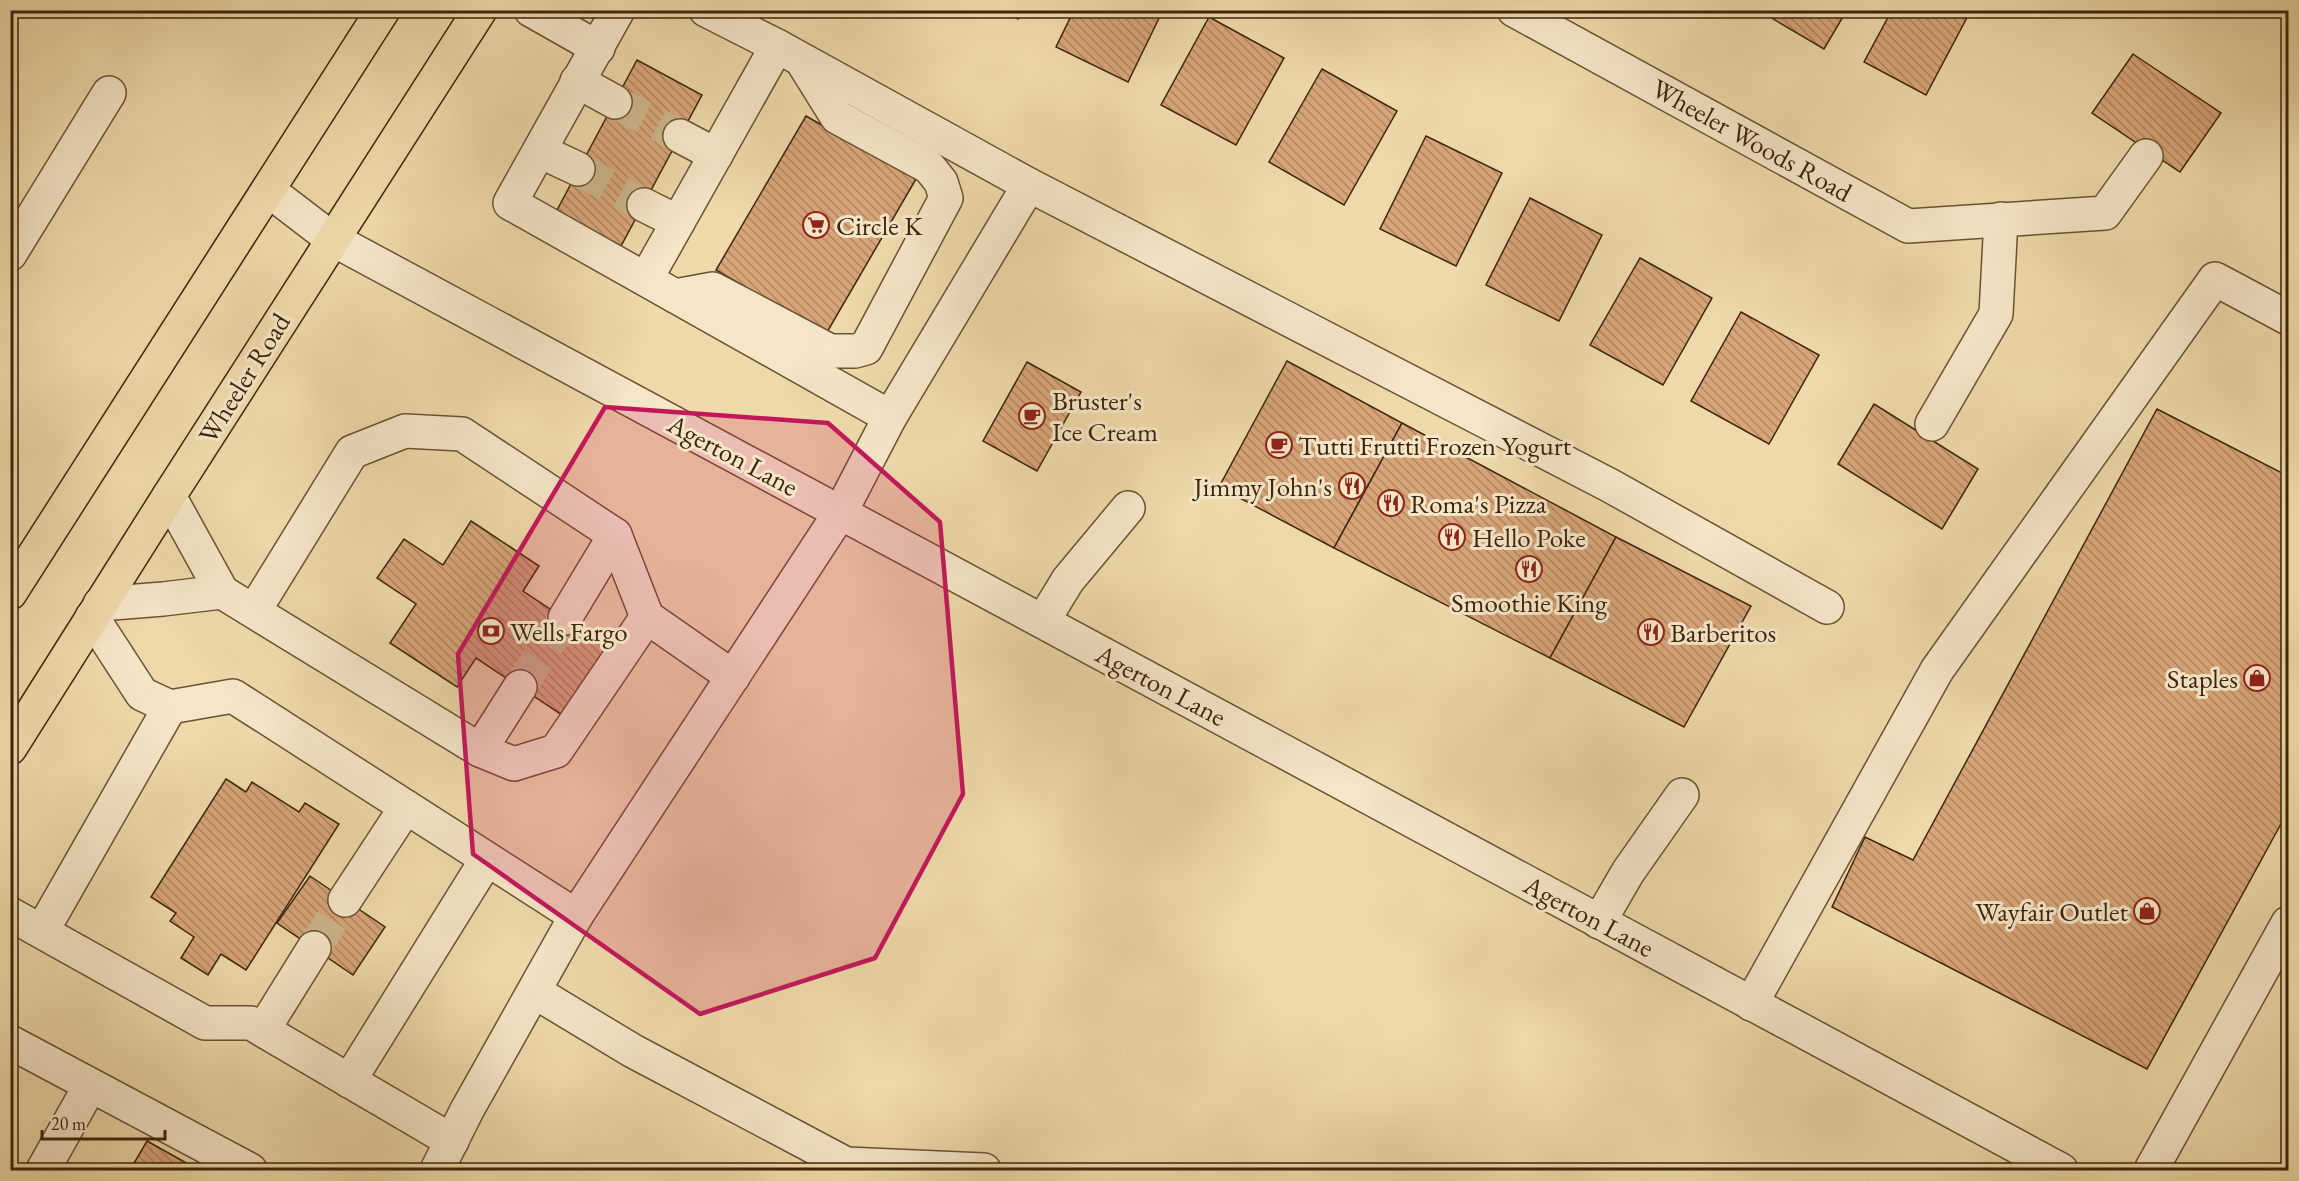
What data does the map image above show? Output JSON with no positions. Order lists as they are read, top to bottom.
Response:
{
  "streets": {
    "main road": ["Wheeler Road"],
    "street": ["Wheeler Woods Road", "Agerton Lane"]
  },
  "crossings": [
    ["Wheeler Road", "Agerton Lane"]
  ],
  "places": {
    "supermarket": ["Circle K"],
    "cafe": ["Bruster's Ice Cream", "Tutti Frutti Frozen Yogurt"],
    "restaurant": [
      "Jimmy John's",
      "Roma's Pizza",
      "Hello Poke",
      "Smoothie King",
      "Barberitos"
    ],
    "bank": ["Wells Fargo"],
    "shop": ["Staples", "Wayfair Outlet"]
  },
  "scale_bar": "20 m"
}
